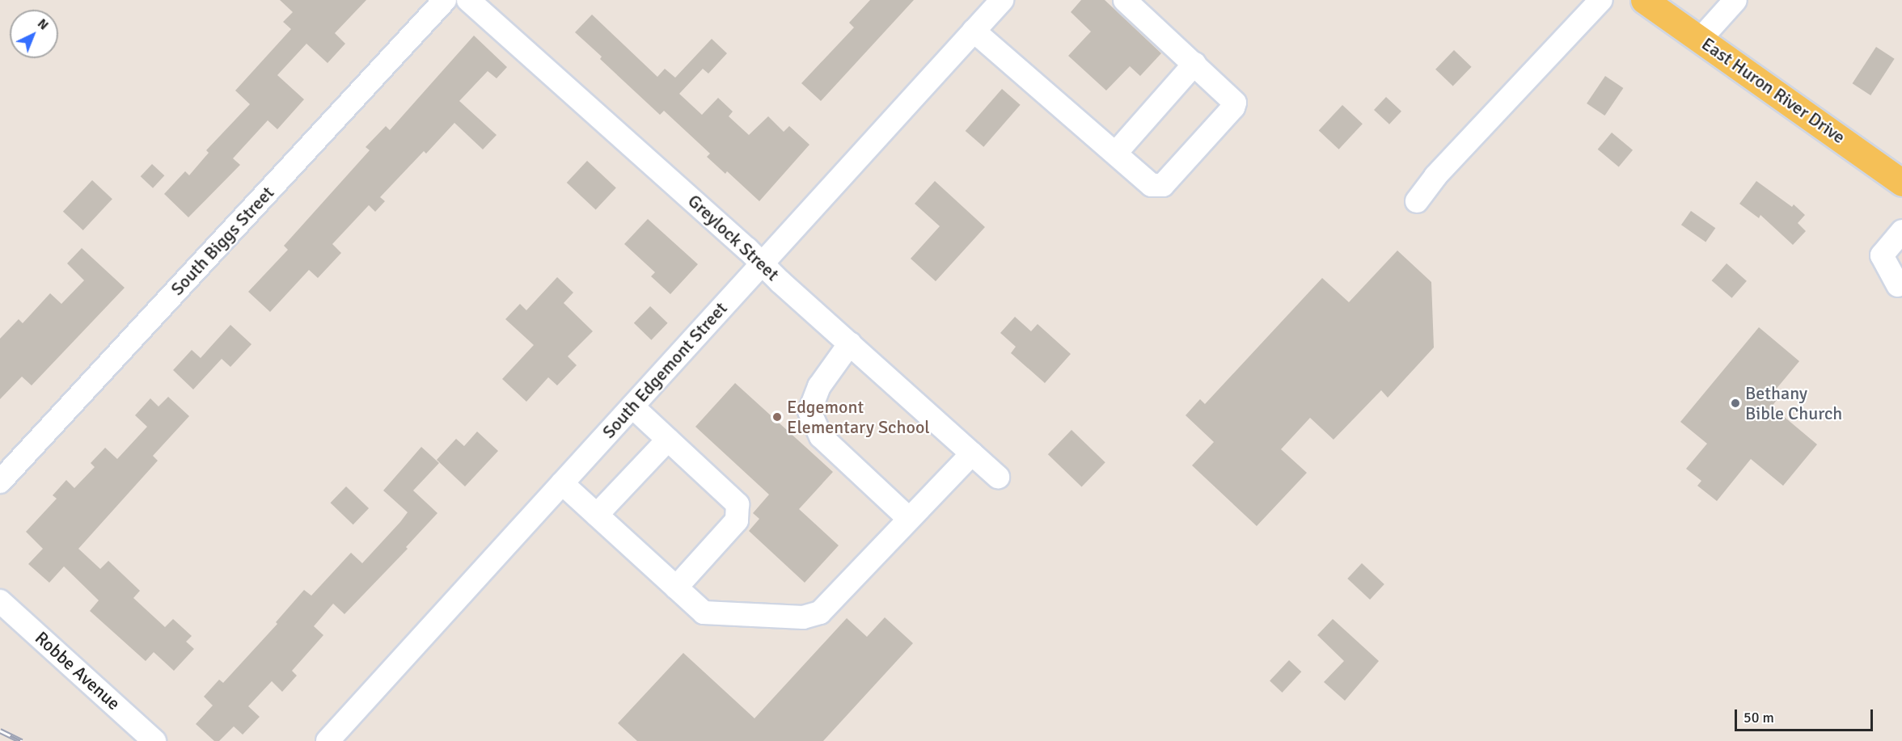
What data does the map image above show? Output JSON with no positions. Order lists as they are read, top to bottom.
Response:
{
  "streets": {
    "main road": ["East Huron River Drive"],
    "street": [
      "Greylock Street",
      "South Biggs Street",
      "South Edgemont Street",
      "Robbe Avenue"
    ]
  },
  "crossings": [
    ["Greylock Street", "South Edgemont Street"]
  ],
  "places": ["Bethany Bible Church", "Edgemont Elementary School"],
  "scale_bar": "50 m",
  "north": "top right"
}
